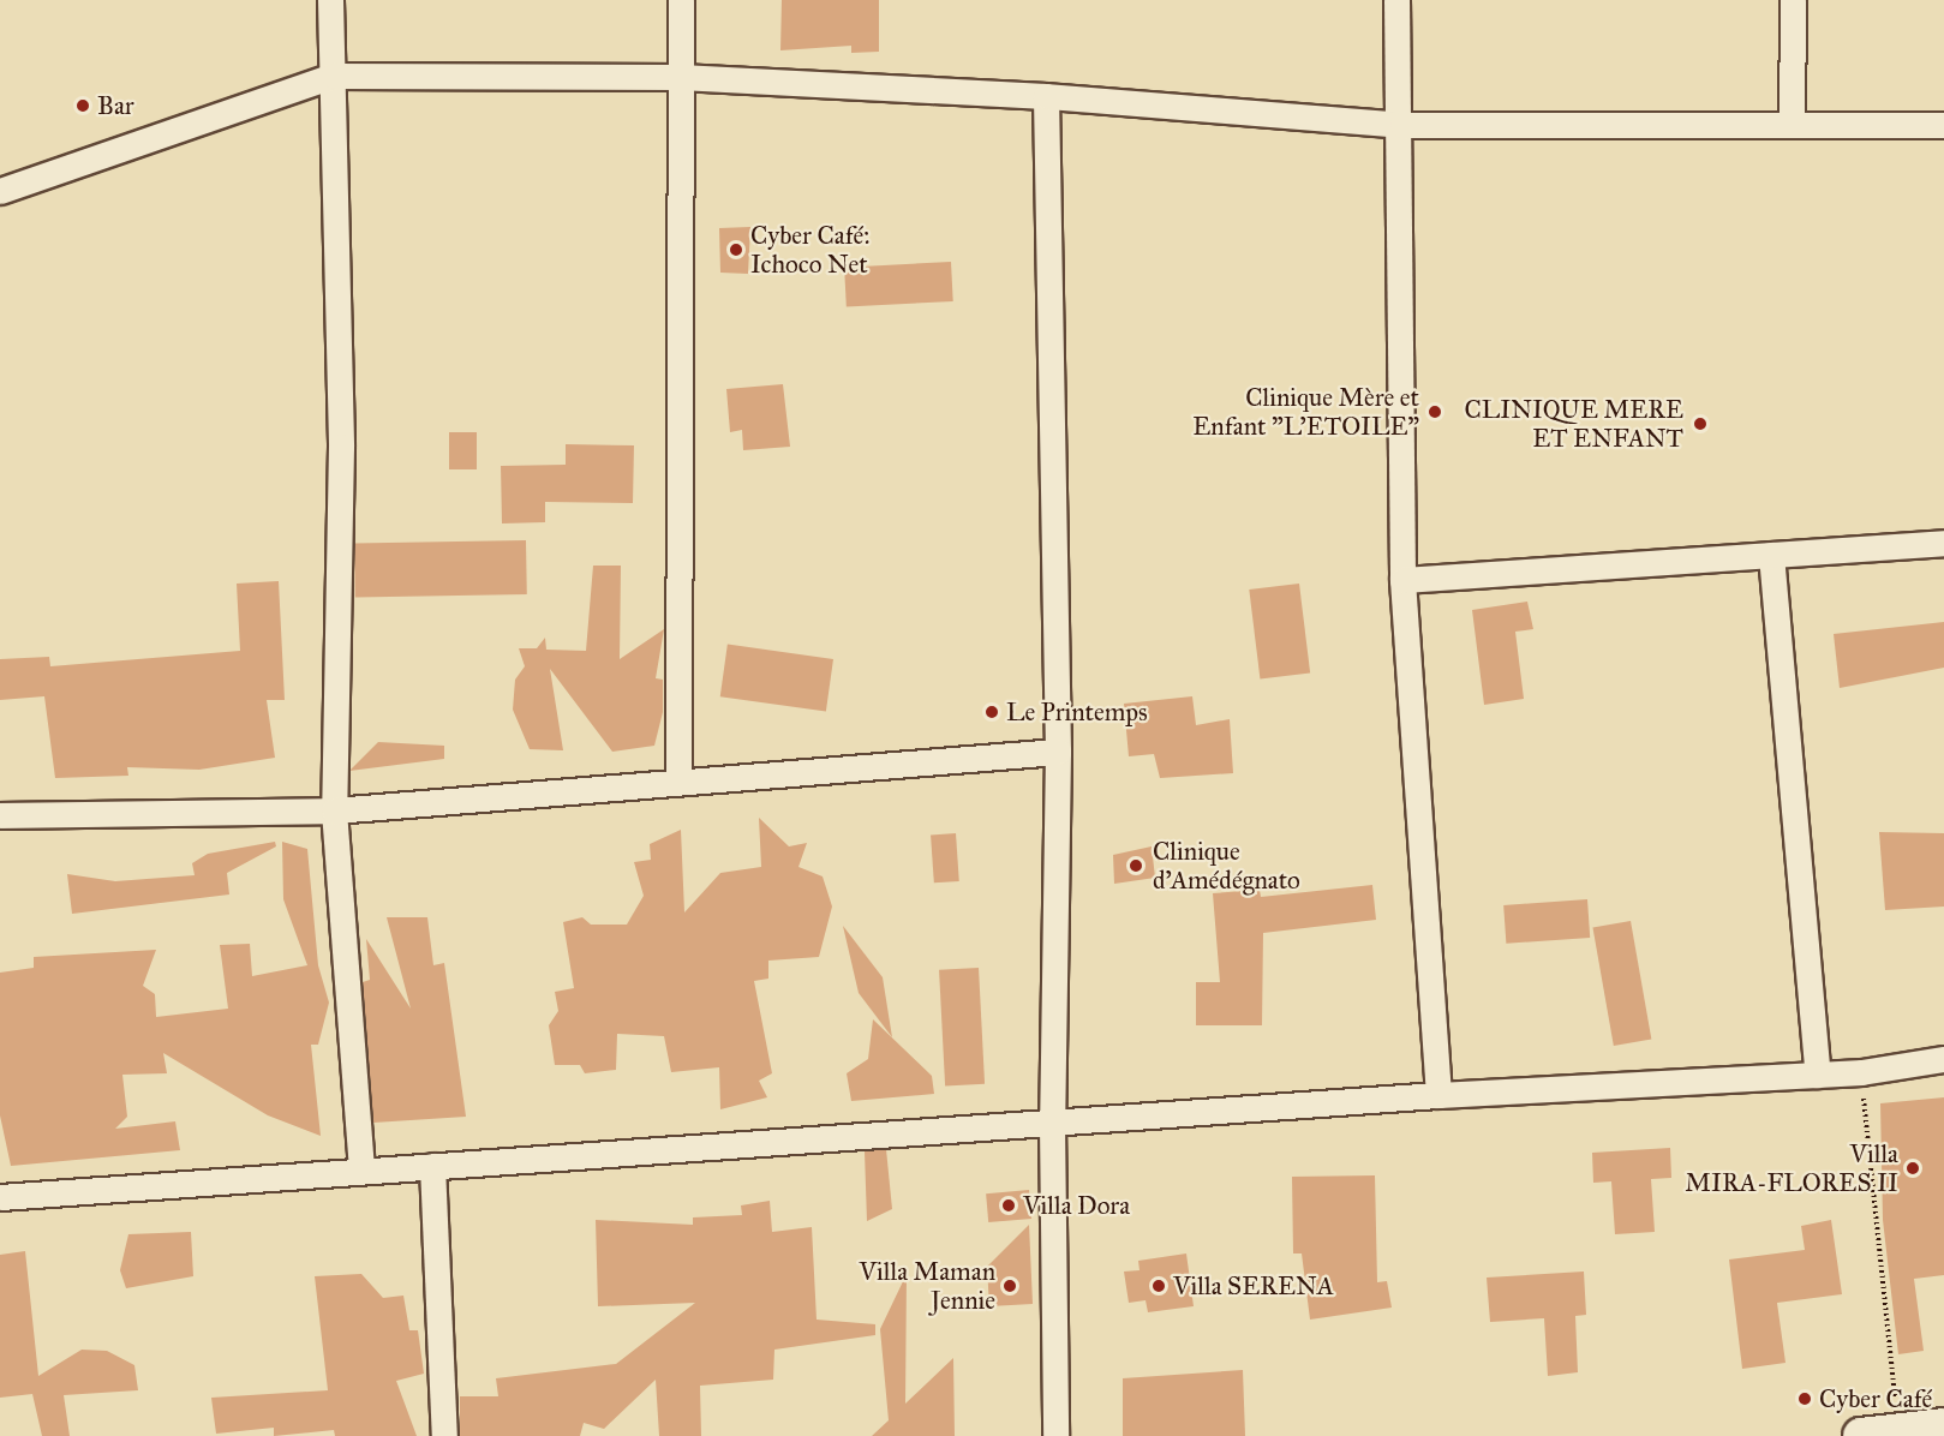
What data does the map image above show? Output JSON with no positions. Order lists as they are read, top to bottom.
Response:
{
  "places": [
    "Bar",
    "Cyber Café: Ichoco Net",
    "Clinique Mère et Enfant \"L'ETOILE\"",
    "CLINIQUE MERE ET ENFANT",
    "Le Printemps",
    "Clinique d'Amédégnato",
    "Villa MIRA-FLORES II",
    "Villa Dora",
    "Villa Maman Jennie",
    "Villa SERENA",
    "Cyber Café"
  ]
}
